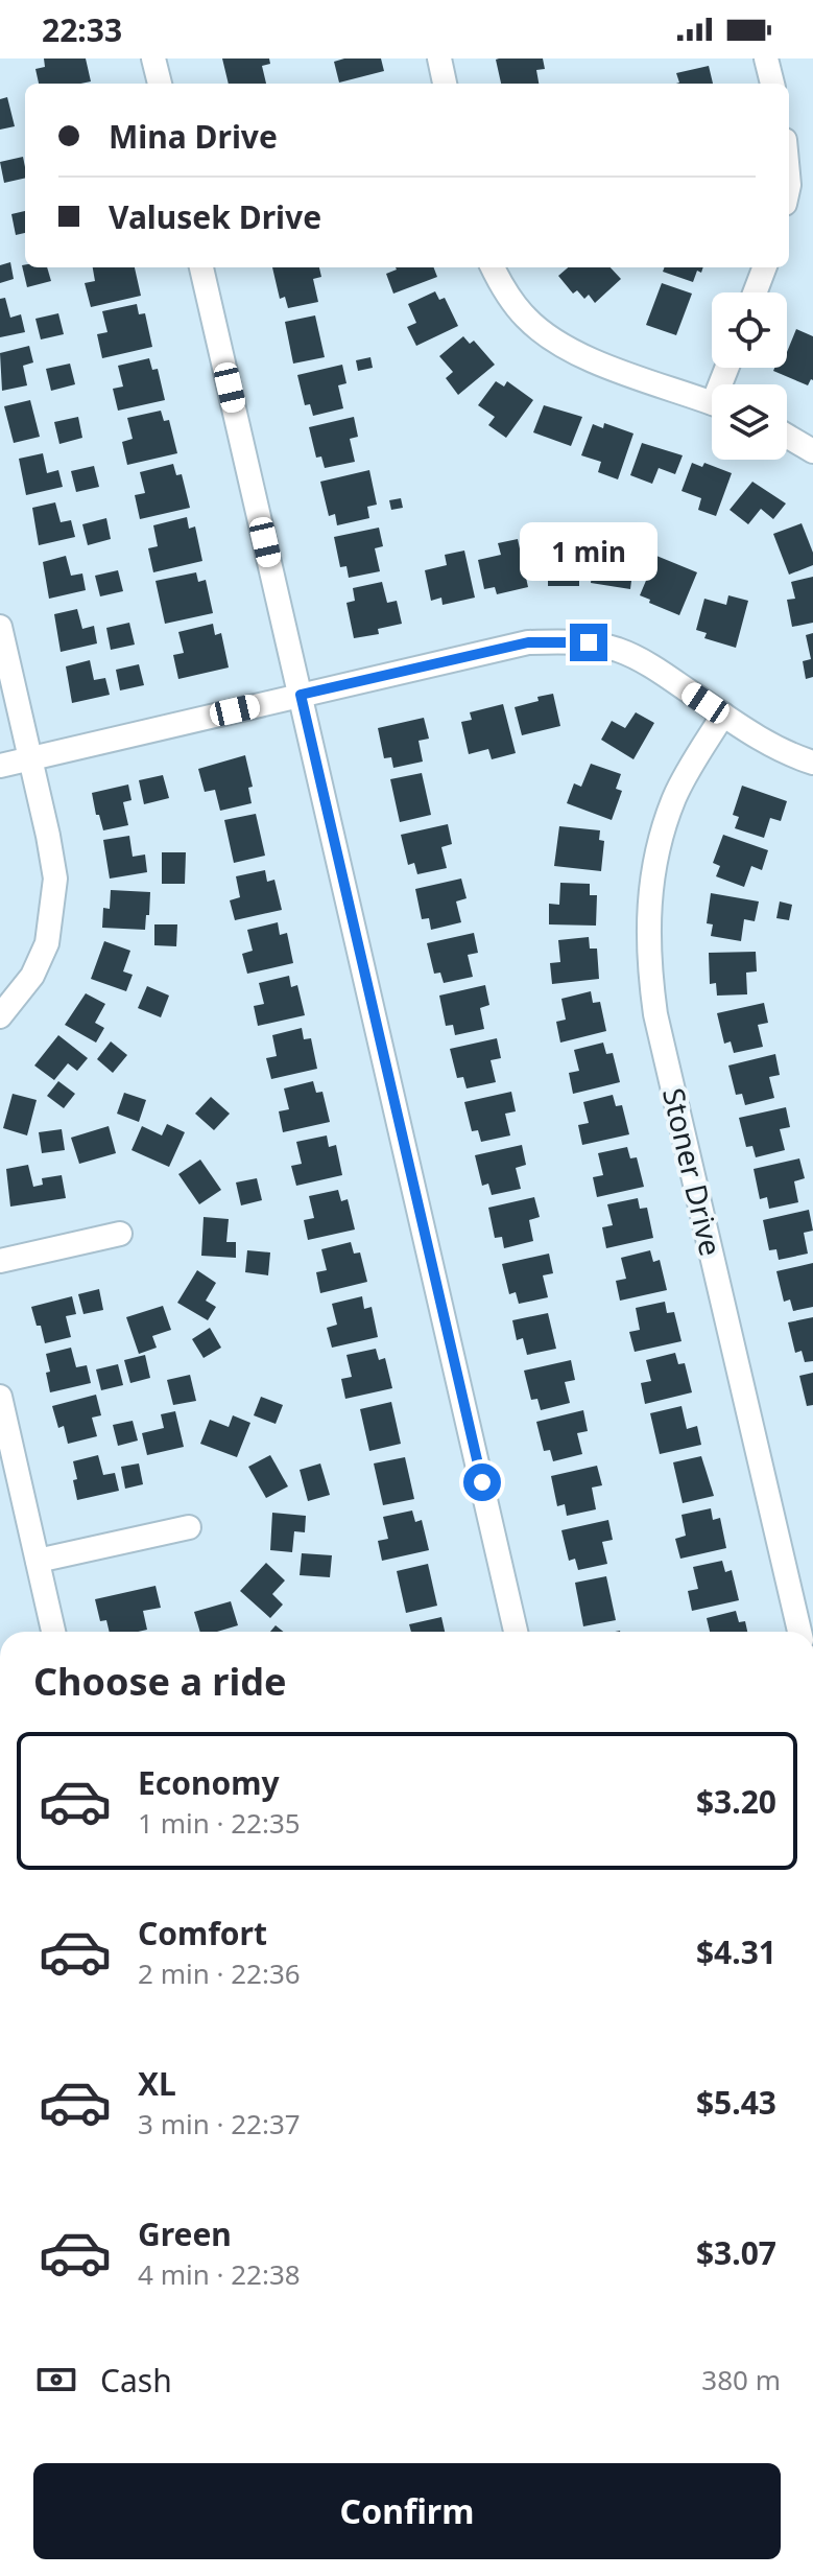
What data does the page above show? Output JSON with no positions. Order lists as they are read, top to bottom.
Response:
{
  "streets": {
    "street": ["Stoner Drive"]
  },
  "page": {
    "status": "22:33",
    "banner": ["Mina Drive", "Valusek Drive"],
    "bubble": "1 min",
    "heading": "Choose a ride",
    "list": [
      {
        "name": "Economy",
        "note": "1 min · 22:35",
        "value": "$3.20"
      },
      {
        "name": "Comfort",
        "note": "2 min · 22:36",
        "value": "$4.31"
      },
      {
        "name": "XL",
        "note": "3 min · 22:37",
        "value": "$5.43"
      },
      {
        "name": "Green",
        "note": "4 min · 22:38",
        "value": "$3.07"
      }
    ],
    "pay": ["Cash", "380 m"],
    "buttons": "Confirm"
  }
}
